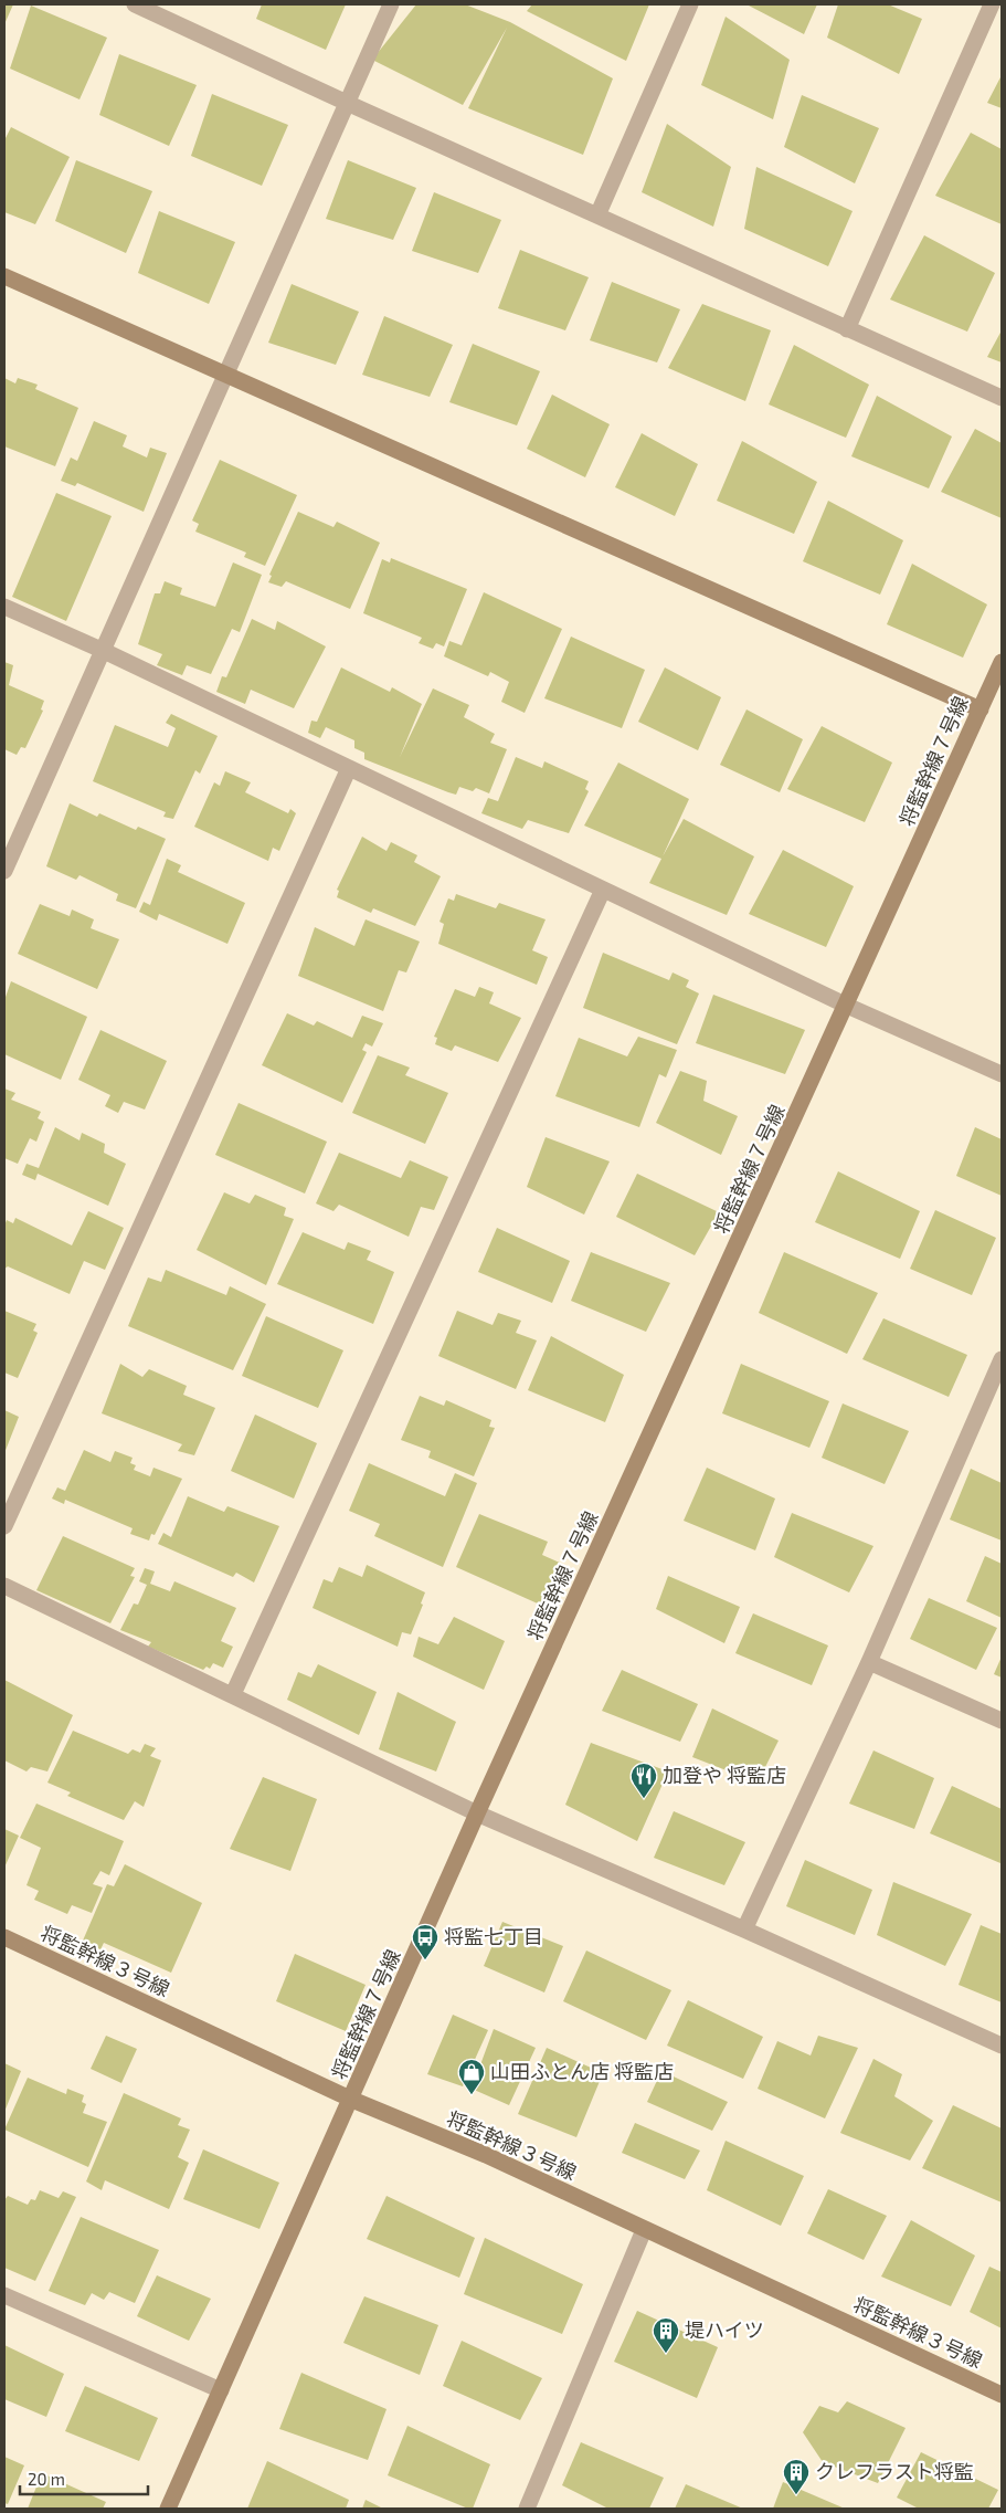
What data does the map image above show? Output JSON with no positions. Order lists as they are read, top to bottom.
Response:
{
  "streets": {
    "street": ["将監幹線７号線", "将監幹線３号線"]
  },
  "crossings": [
    ["将監幹線７号線", "将監幹線３号線"]
  ],
  "places": {
    "restaurant": ["加登や 将監店"],
    "bus stop": ["将監七丁目"],
    "shop": ["山田ふとん店 将監店"],
    "building": ["堤ハイツ", "クレフラスト将監"]
  },
  "scale_bar": "20 m"
}
